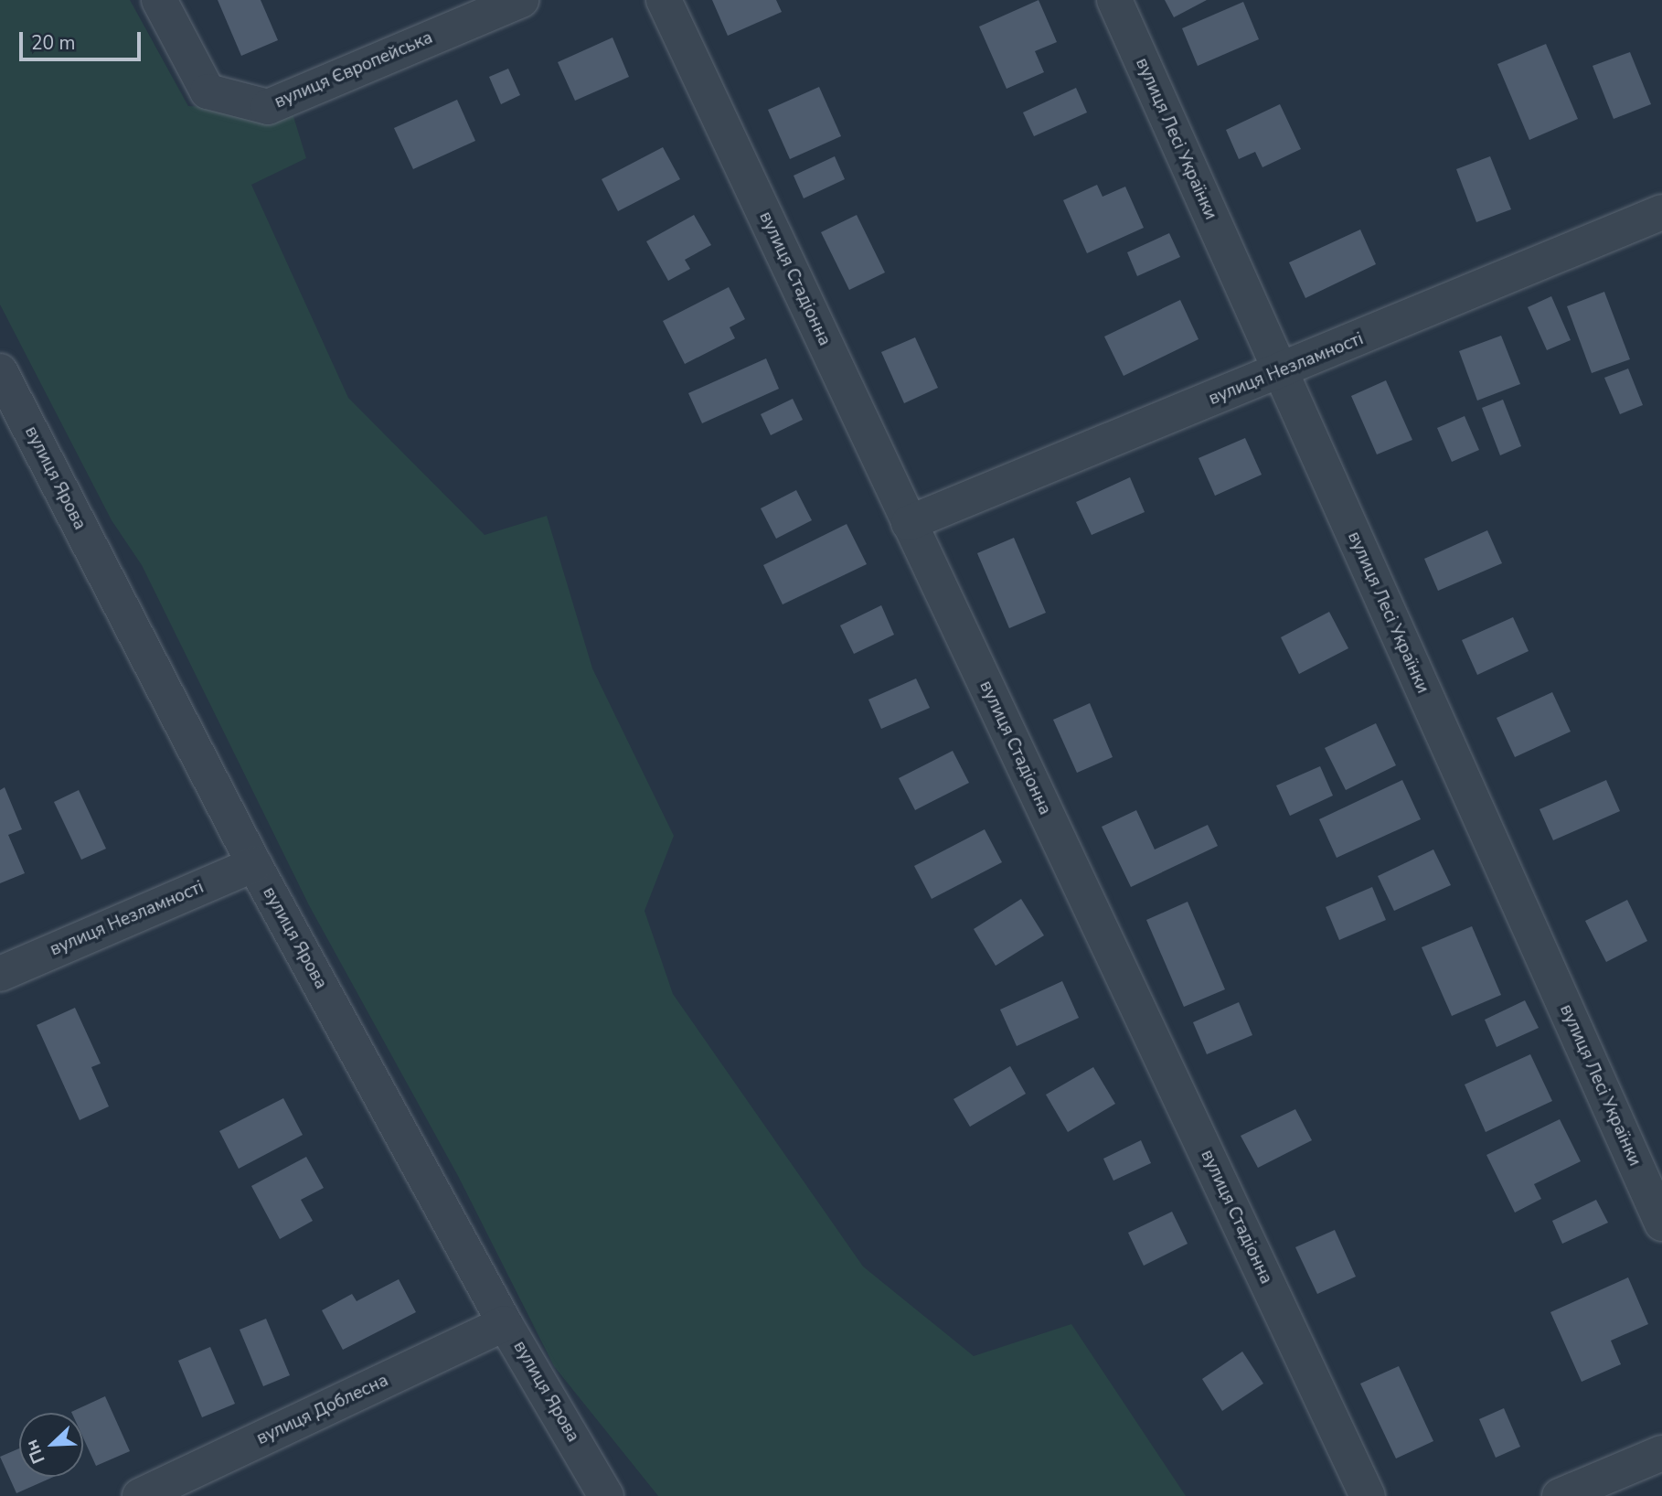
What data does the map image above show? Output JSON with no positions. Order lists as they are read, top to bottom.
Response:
{
  "streets": {
    "street": [
      "вулиця Європейська",
      "вулиця Лесі Українки",
      "вулиця Стадіонна",
      "вулиця Незламності",
      "вулиця Ярова",
      "вулиця Доблесна"
    ]
  },
  "crossings": [
    ["вулиця Лесі Українки", "вулиця Незламності"],
    ["вулиця Стадіонна", "вулиця Незламності"],
    ["вулиця Незламності", "вулиця Ярова"],
    ["вулиця Ярова", "вулиця Доблесна"]
  ],
  "scale_bar": "20 m",
  "north": "bottom left"
}
